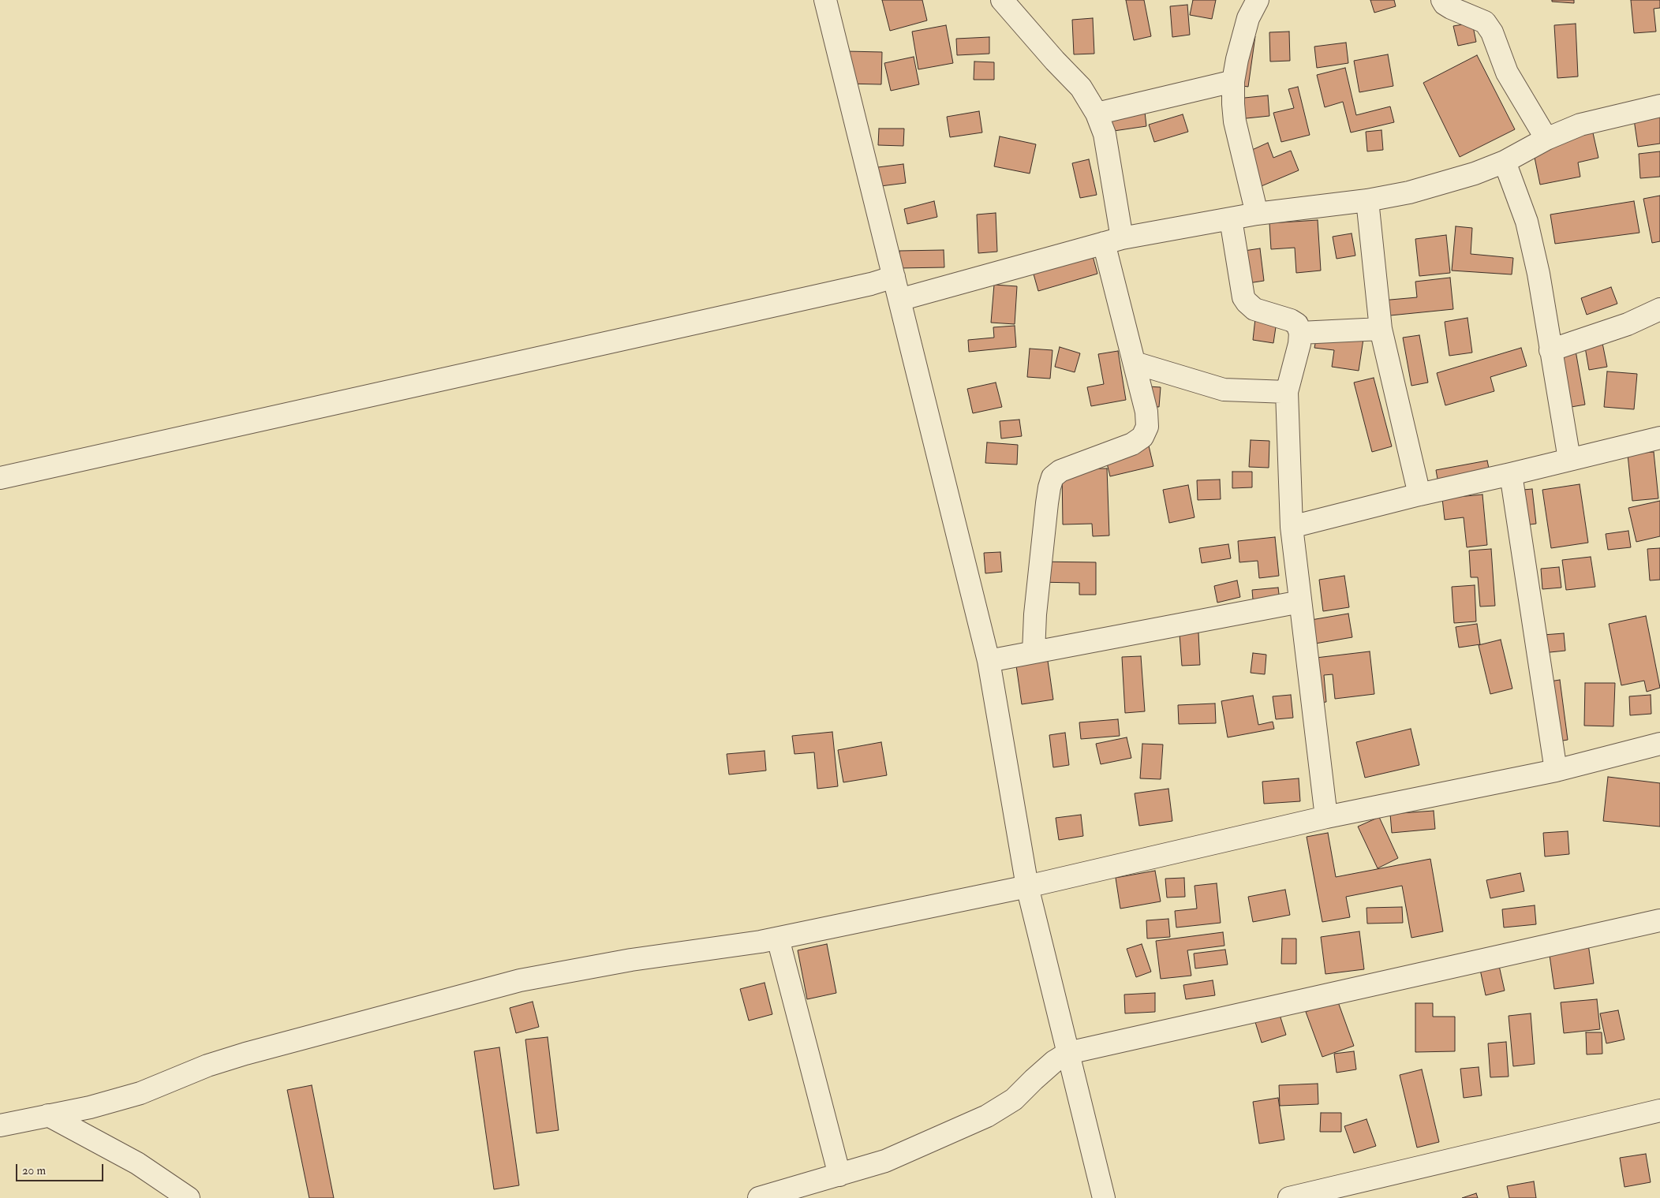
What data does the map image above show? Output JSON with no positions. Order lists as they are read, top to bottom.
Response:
{
  "scale_bar": "20 m"
}
